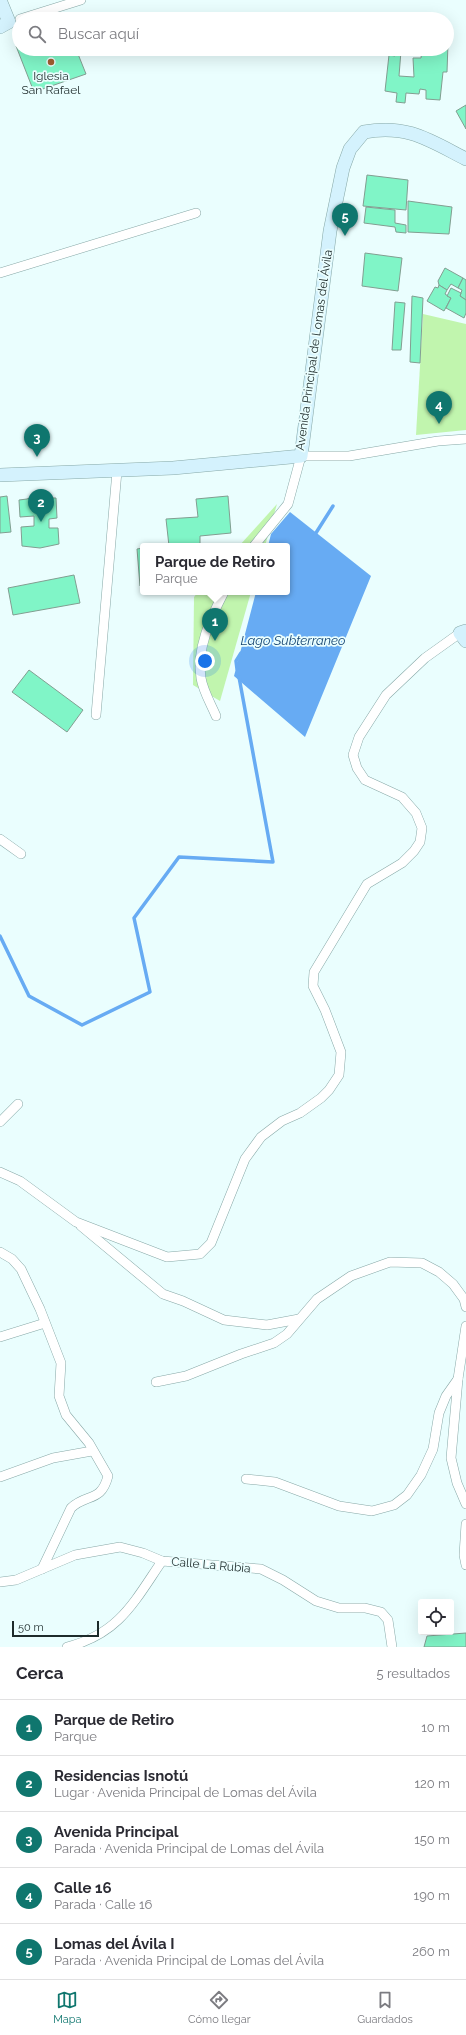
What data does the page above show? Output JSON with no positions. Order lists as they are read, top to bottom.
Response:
{
  "streets": {
    "street": ["Avenida Principal de Lomas del Ávila", "Calle La Rubia"]
  },
  "water": ["Lago Subterraneo"],
  "places": ["Iglesia San Rafael"],
  "scale_bar": "50 m",
  "page": {
    "search": "Buscar aquí",
    "pins": [
      "5",
      "4",
      "3",
      "2",
      "1"
    ],
    "popup": ["Parque de Retiro", "Parque"],
    "scale": "50 m",
    "heading": ["Cerca", "5 resultados"],
    "list": [
      {
        "mark": "1",
        "name": "Parque de Retiro",
        "note": "Parque",
        "value": "10 m"
      },
      {
        "mark": "2",
        "name": "Residencias Isnotú",
        "note": "Lugar · Avenida Principal de Lomas del Ávila",
        "value": "120 m"
      },
      {
        "mark": "3",
        "name": "Avenida Principal",
        "note": "Parada · Avenida Principal de Lomas del Ávila",
        "value": "150 m"
      },
      {
        "mark": "4",
        "name": "Calle 16",
        "note": "Parada · Calle 16",
        "value": "190 m"
      },
      {
        "mark": "5",
        "name": "Lomas del Ávila I",
        "note": "Parada · Avenida Principal de Lomas del Ávila",
        "value": "260 m"
      }
    ],
    "nav": ["Mapa", "Cómo llegar", "Guardados"]
  }
}
